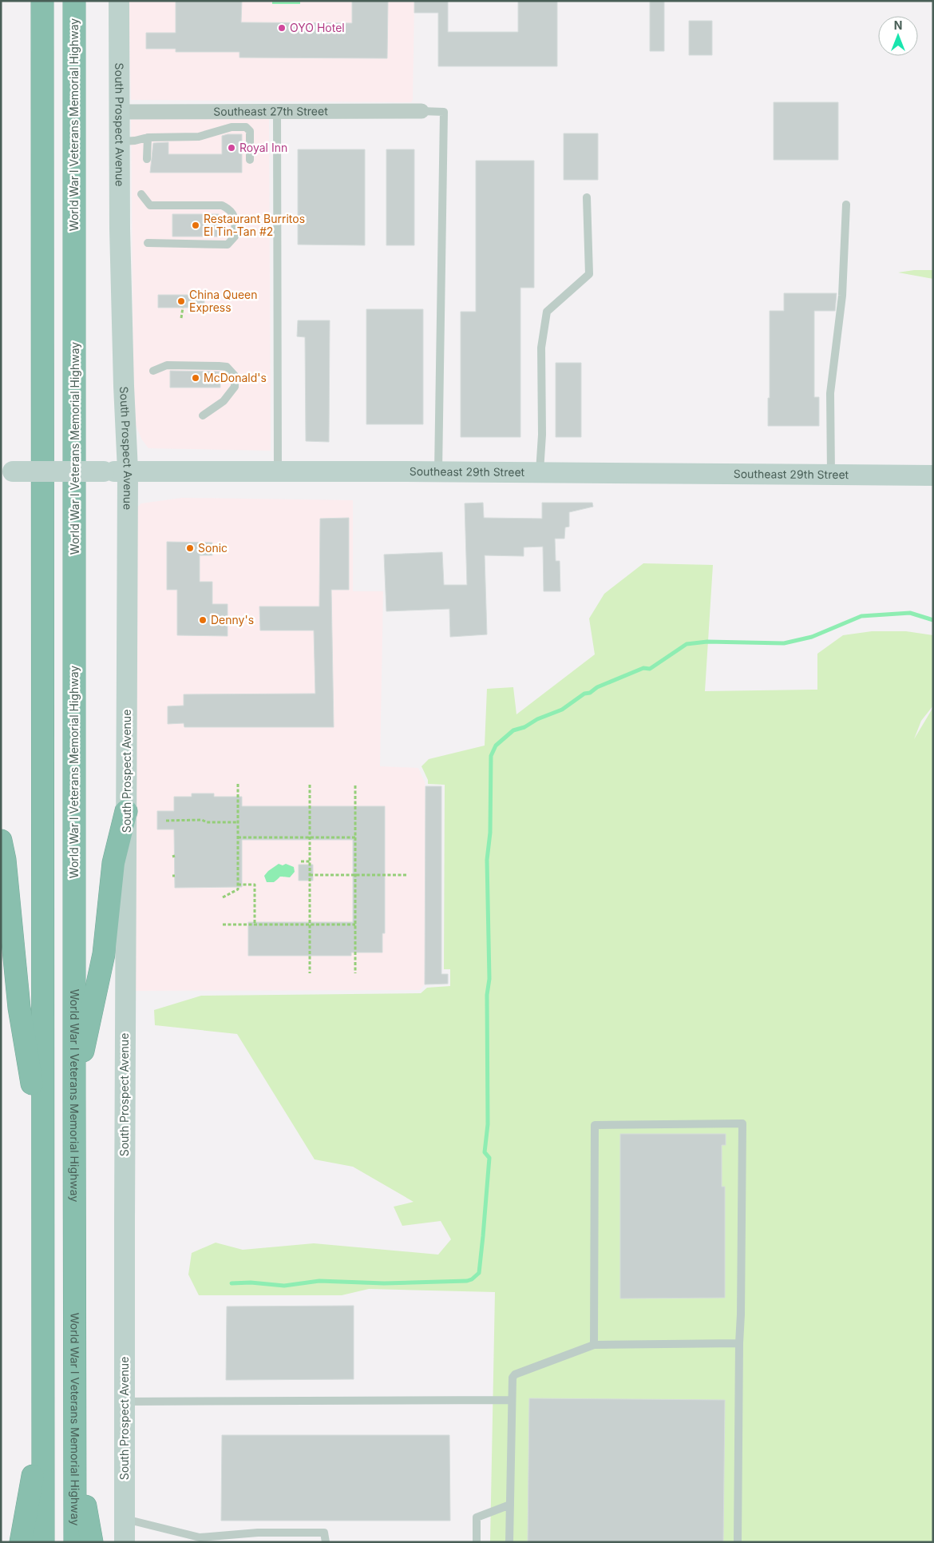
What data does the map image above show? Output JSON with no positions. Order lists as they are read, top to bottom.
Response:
{
  "streets": {
    "highway": ["World War I Veterans Memorial Highway"],
    "main road": ["South Prospect Avenue", "Southeast 29th Street"],
    "street": ["Southeast 27th Street"]
  },
  "crossings": [
    ["Southeast 27th Street", "South Prospect Avenue"],
    ["South Prospect Avenue", "Southeast 29th Street"]
  ],
  "places": [
    "OYO Hotel",
    "Royal Inn",
    "Restaurant Burritos El Tin-Tan #2",
    "China Queen Express",
    "McDonald's",
    "Sonic",
    "Denny's"
  ],
  "north": "top"
}
